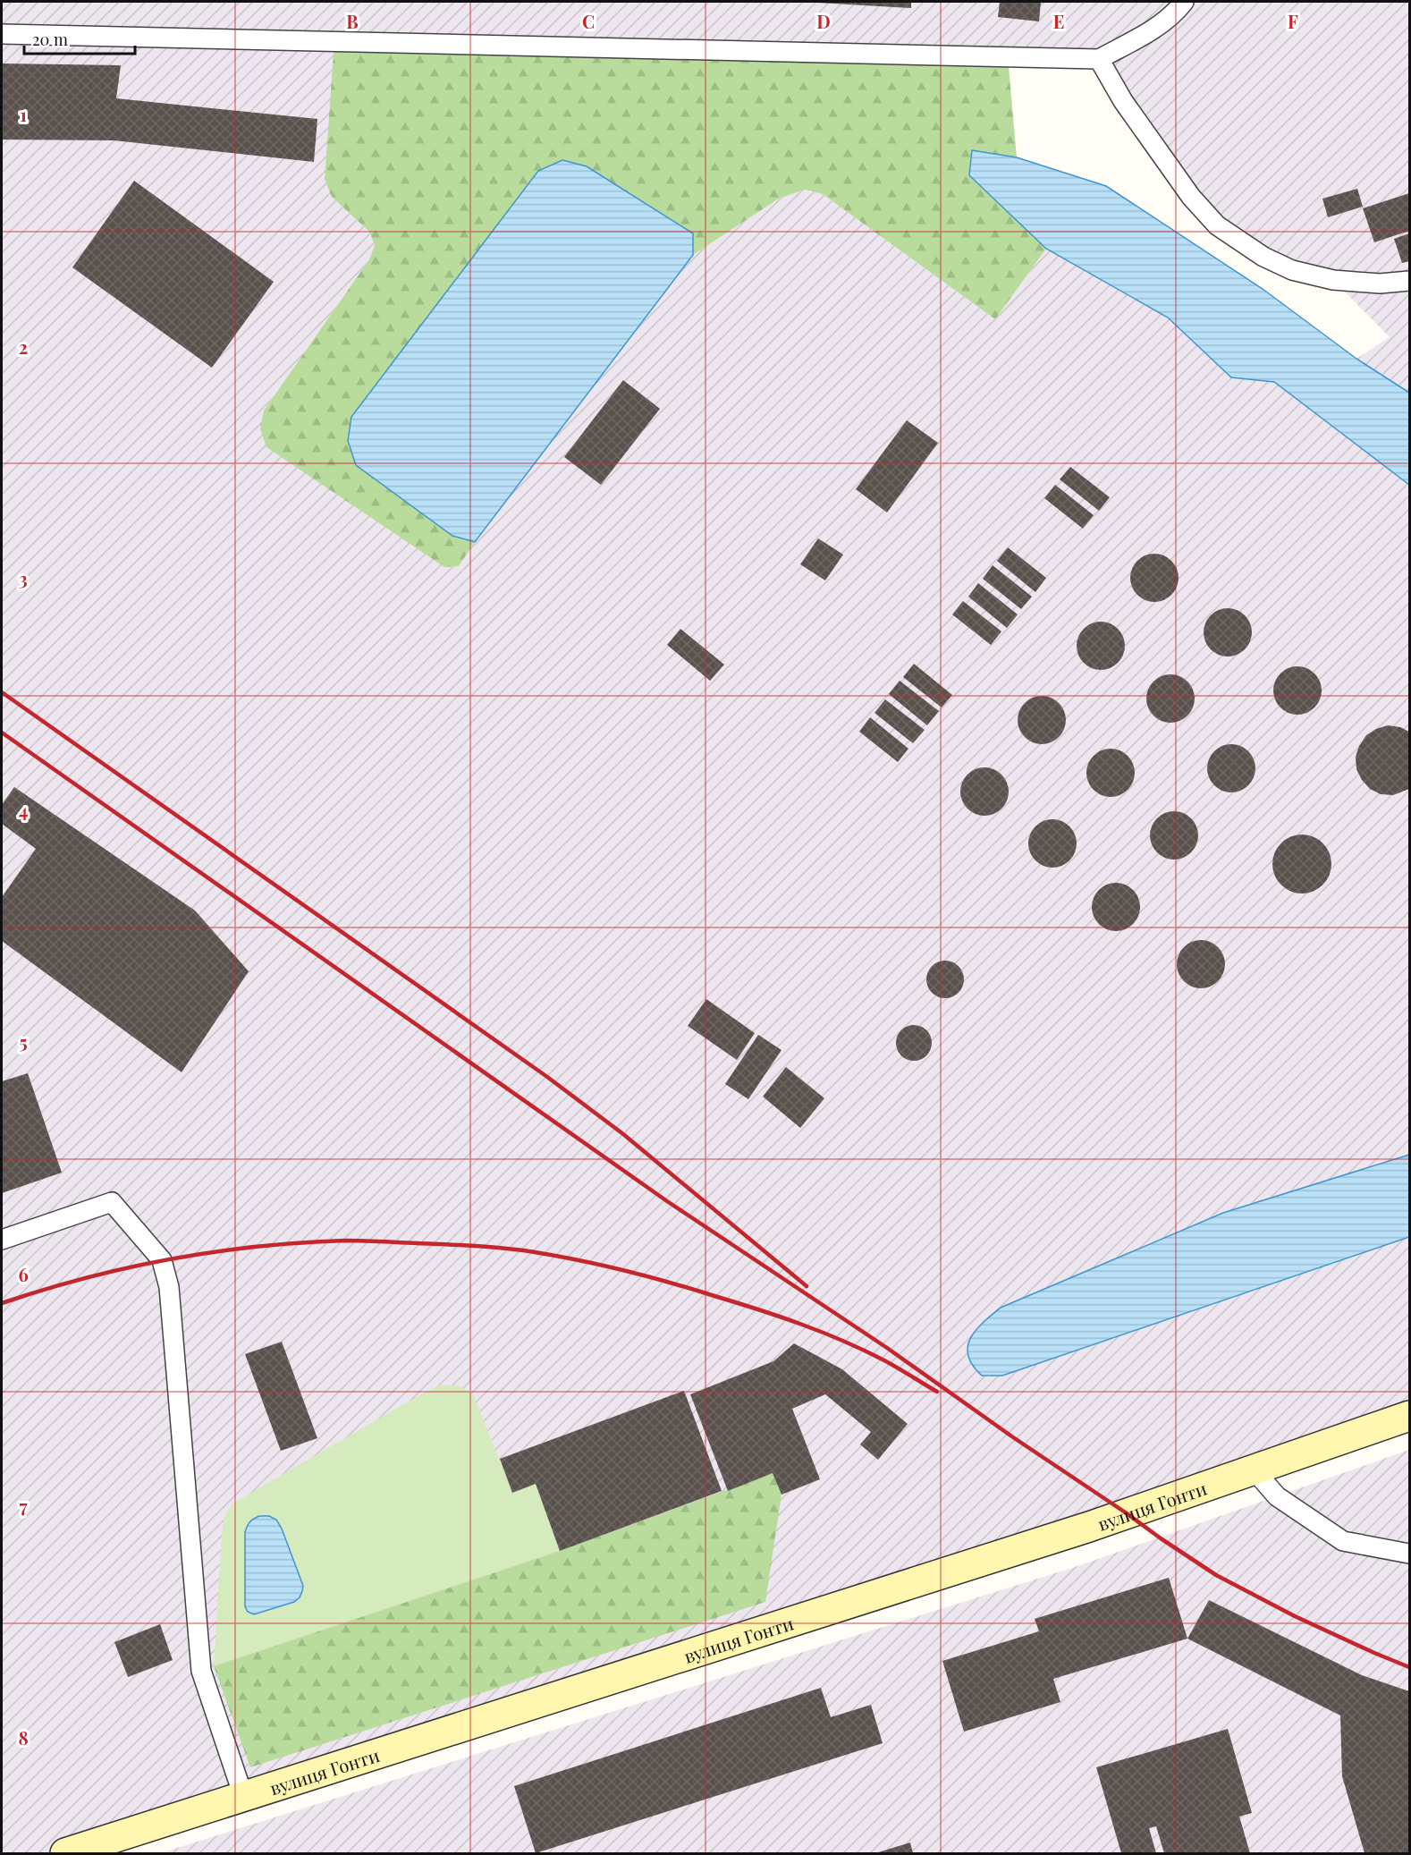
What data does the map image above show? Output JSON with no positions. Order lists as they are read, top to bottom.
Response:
{
  "streets": {
    "street": ["вулиця Гонти"]
  },
  "scale_bar": "20 m",
  "grid": {
    "columns": [
      "B",
      "C",
      "D",
      "E",
      "F"
    ],
    "rows": [
      "1",
      "2",
      "3",
      "4",
      "5",
      "6",
      "7",
      "8"
    ]
  }
}
